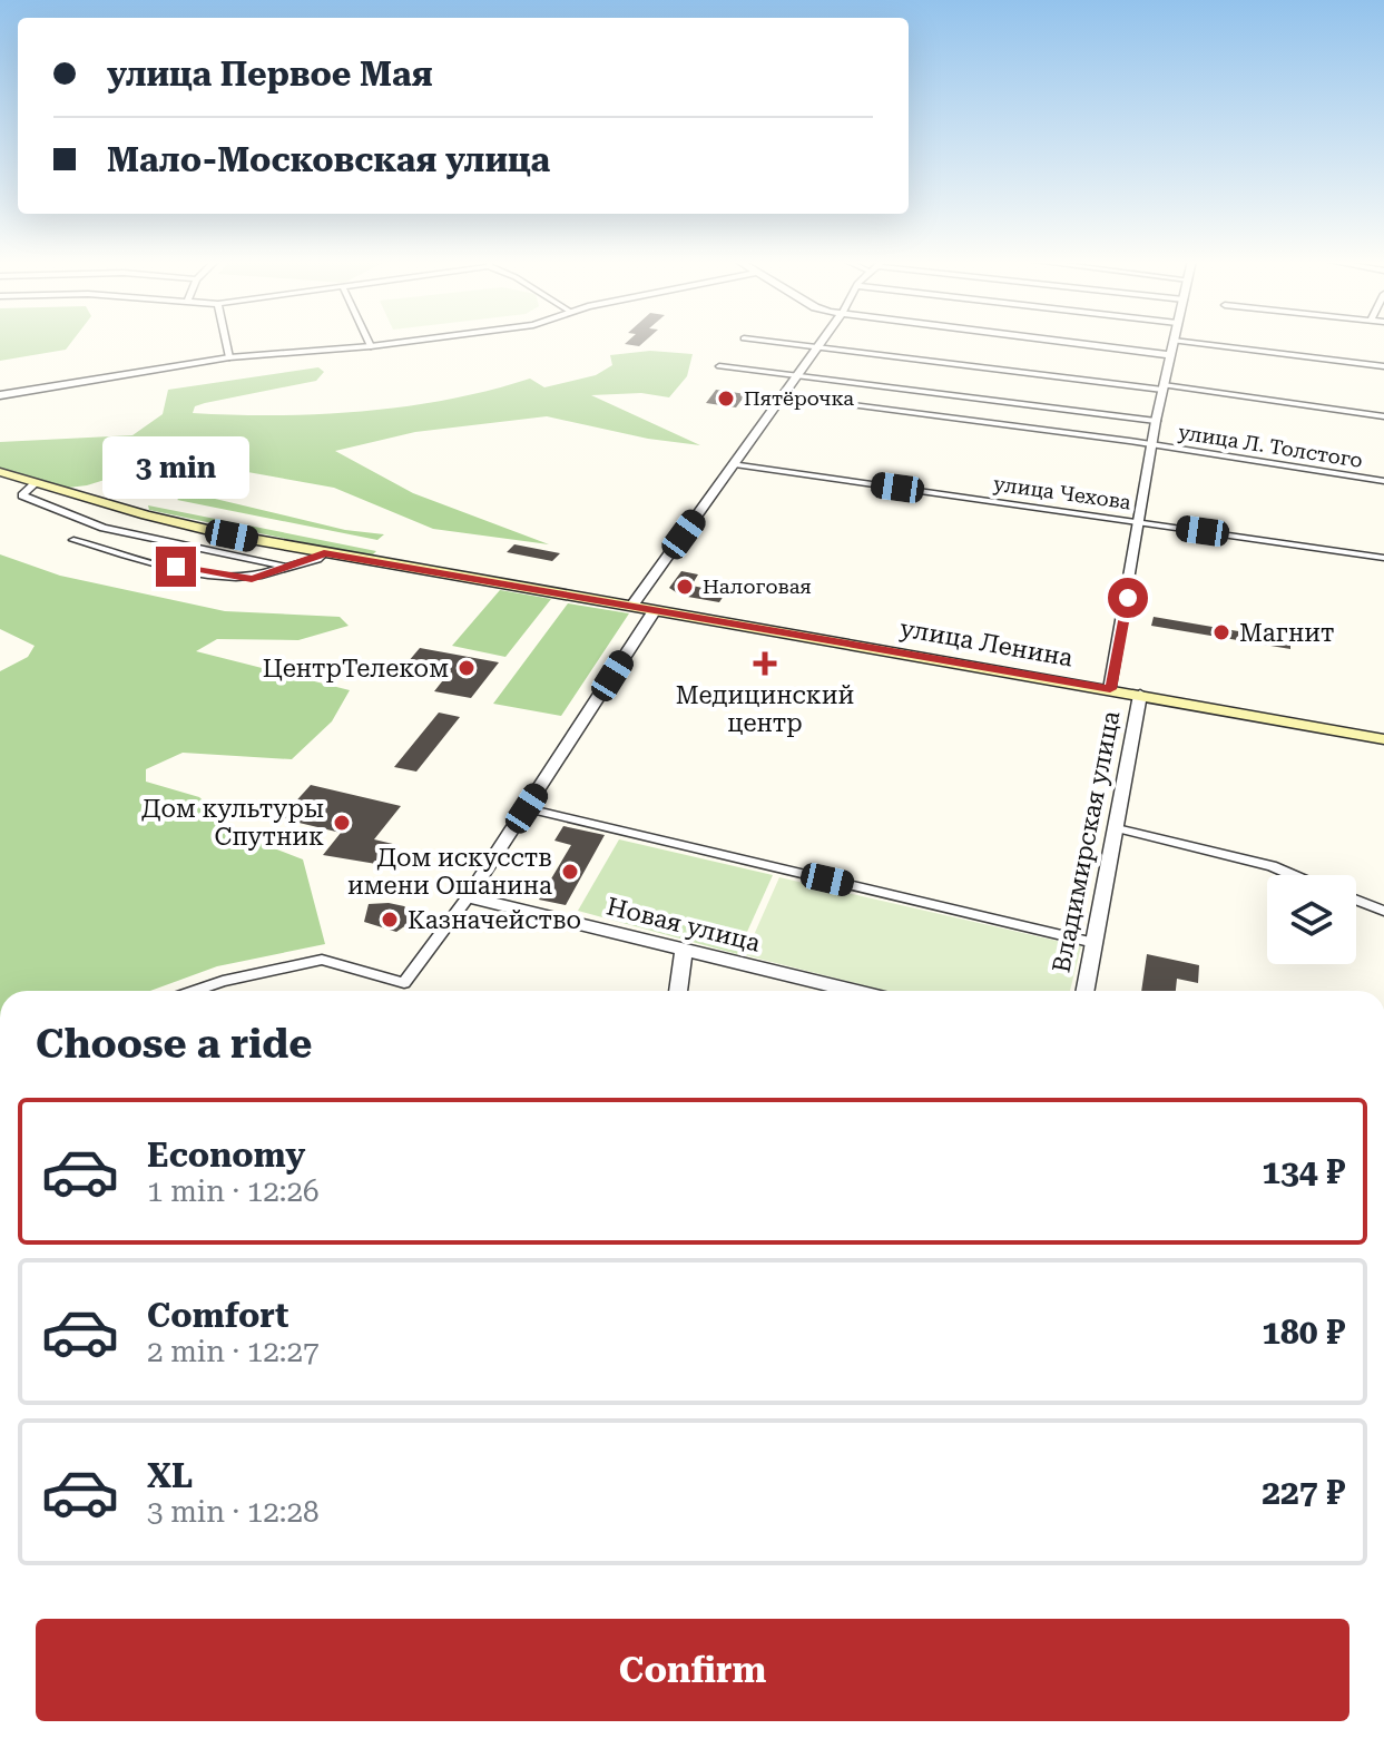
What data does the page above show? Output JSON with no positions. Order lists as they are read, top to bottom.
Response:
{
  "streets": {
    "main road": ["улица Ленина"],
    "street": [
      "улица Л. Толстого",
      "улица Чехова",
      "Владимирская улица",
      "Новая улица"
    ]
  },
  "crossings": [
    ["улица Ленина", "Владимирская улица"]
  ],
  "places": {
    "other": [
      "Пятёрочка",
      "Налоговая",
      "Магнит",
      "ЦентрТелеком",
      "Дом культуры Спутник",
      "Дом искусств имени Ошанина",
      "Казначейство"
    ],
    "health": ["Медицинский центр"]
  },
  "page": {
    "banner": ["улица Первое Мая", "Мало-Московская улица"],
    "bubble": "3 min",
    "heading": "Choose a ride",
    "list": [
      {
        "name": "Economy",
        "note": "1 min · 12:26",
        "value": "134 ₽"
      },
      {
        "name": "Comfort",
        "note": "2 min · 12:27",
        "value": "180 ₽"
      },
      {
        "name": "XL",
        "note": "3 min · 12:28",
        "value": "227 ₽"
      }
    ],
    "buttons": "Confirm"
  }
}
